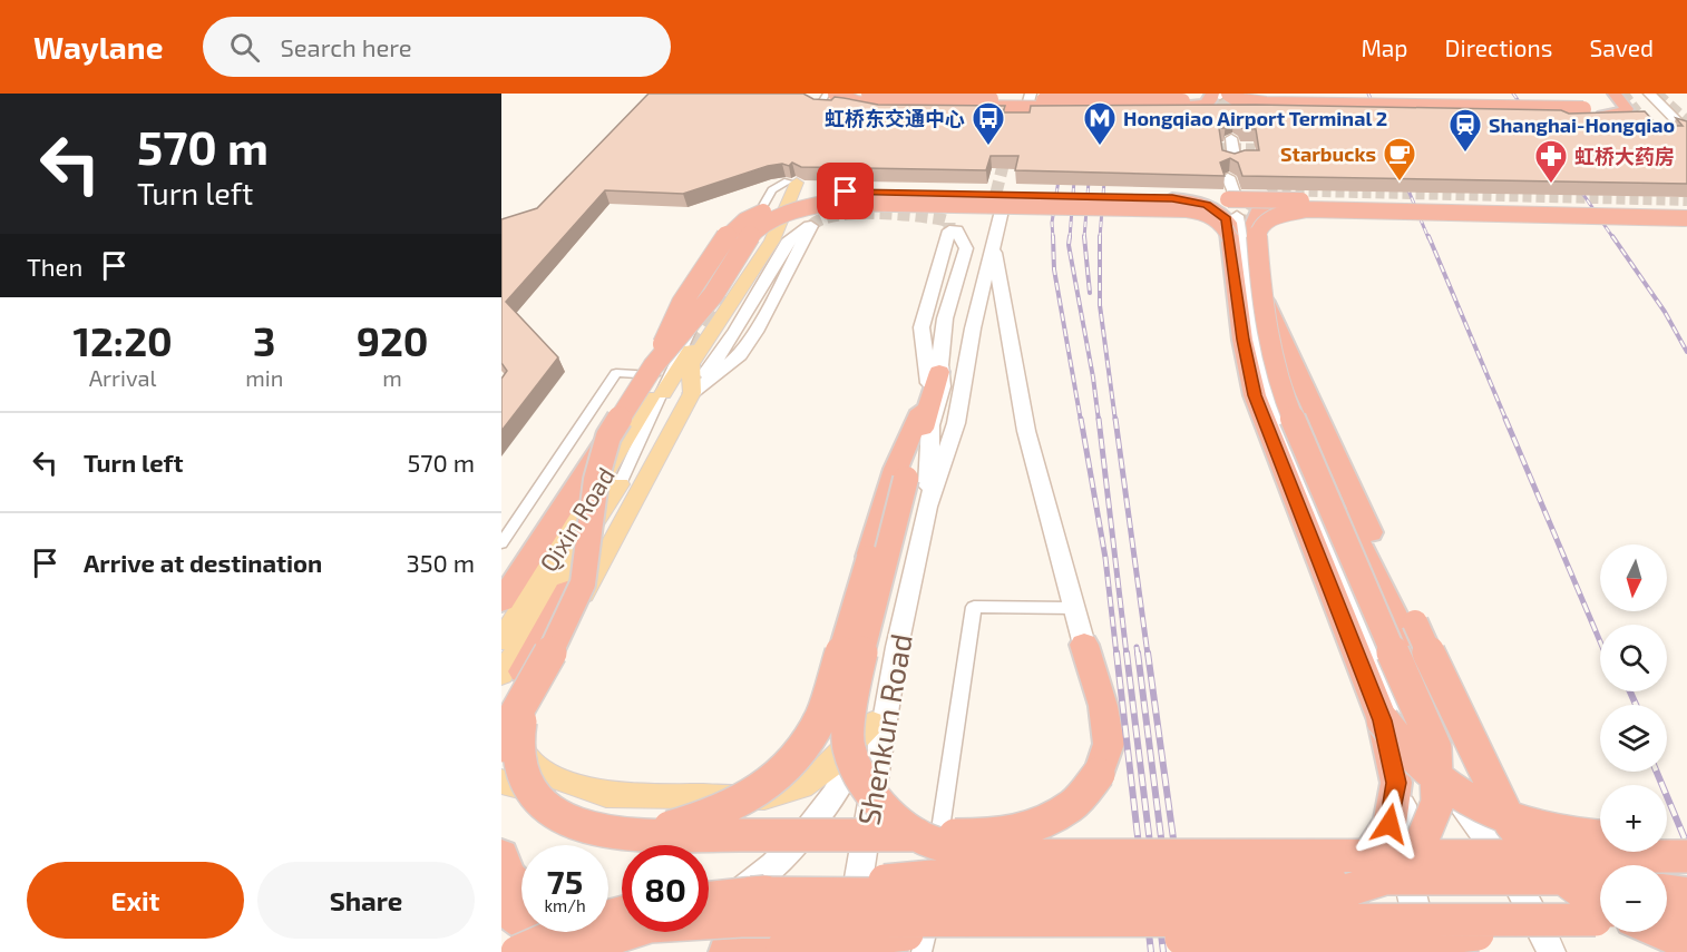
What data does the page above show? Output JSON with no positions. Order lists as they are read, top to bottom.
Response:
{
  "streets": {
    "main road": ["Qixin Road", "Shenkun Road"]
  },
  "places": {
    "bus stop": ["虹桥东交通中心"],
    "metro station": ["Hongqiao Airport Terminal 2"],
    "station": ["Shanghai-Hongqiao"],
    "cafe": ["Starbucks"],
    "pharmacy": ["虹桥大药房"]
  },
  "north": "bottom",
  "page": {
    "header": "Waylane",
    "search": "Search here",
    "nav": ["Map", "Directions", "Saved"],
    "turn": ["570 m", "Turn left"],
    "then": "Then",
    "eta": [
      "12:20",
      "Arrival",
      "3",
      "min",
      "920",
      "m"
    ],
    "list": [
      {
        "name": "Turn left",
        "value": "570 m"
      },
      {
        "name": "Arrive at destination",
        "value": "350 m"
      }
    ],
    "map_buttons": ["+", "−"],
    "speed": "75 km/h",
    "limit": "80",
    "buttons": ["Exit", "Share"]
  }
}
